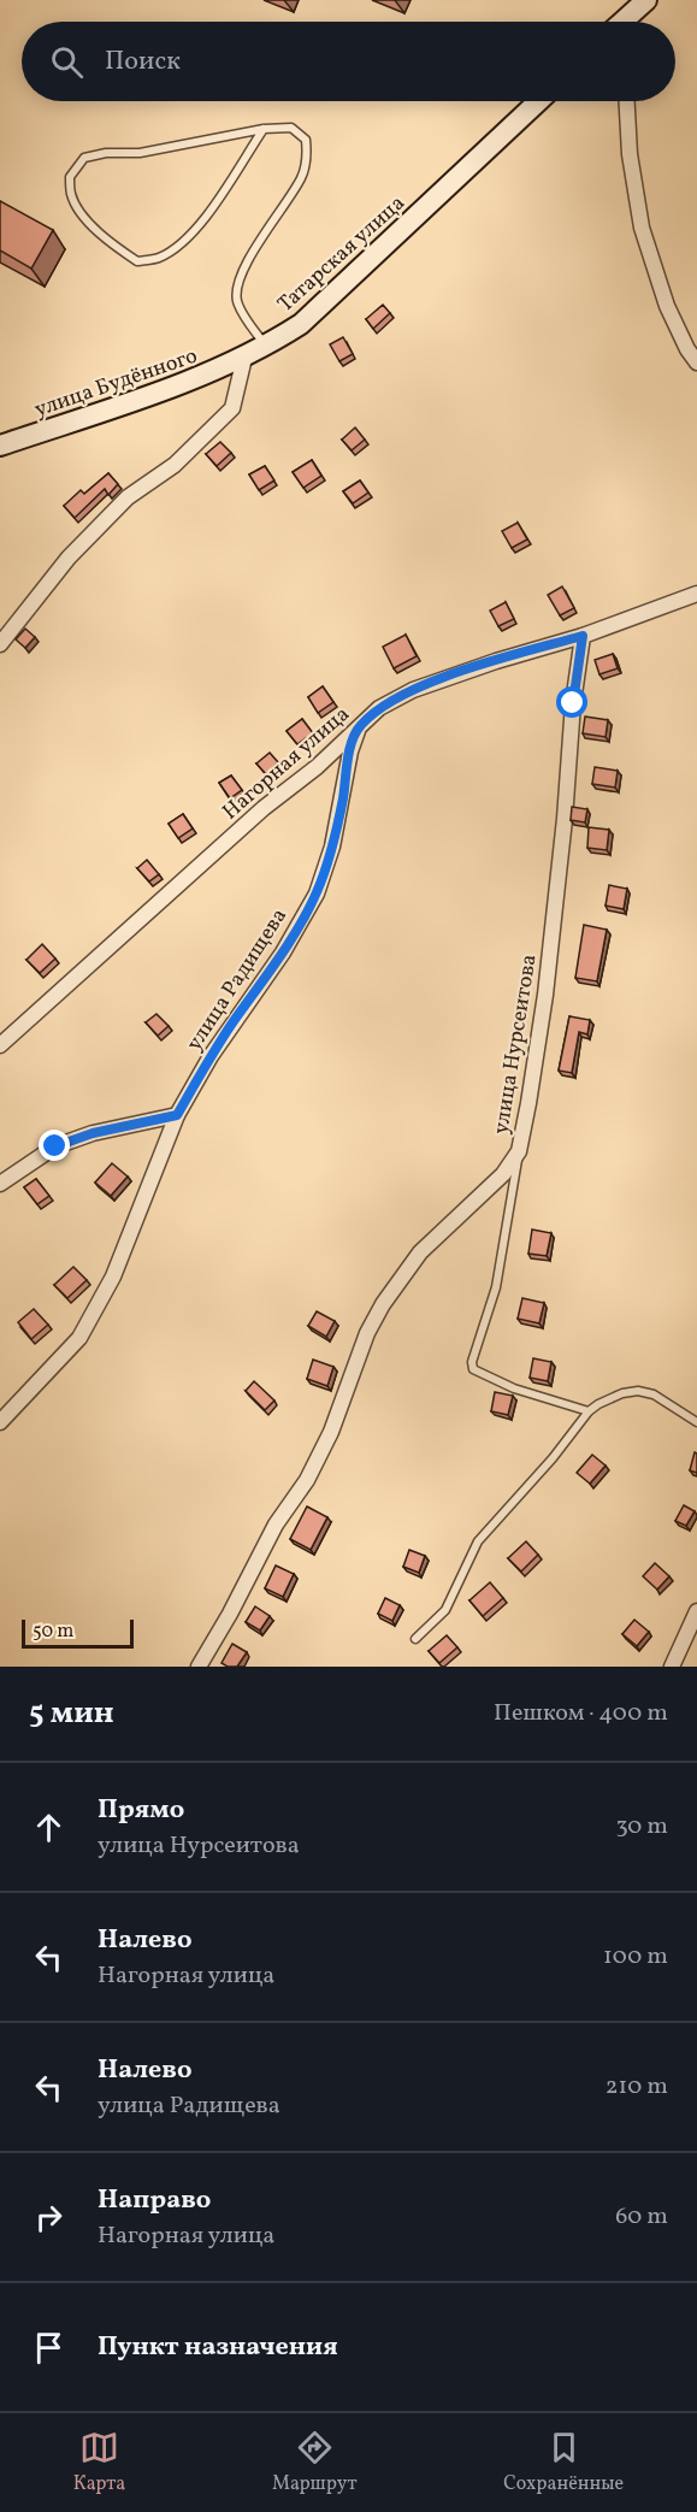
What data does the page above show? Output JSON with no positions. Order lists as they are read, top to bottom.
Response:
{
  "streets": {
    "street": [
      "Татарская улица",
      "улица Будённого",
      "Нагорная улица",
      "улица Радищева",
      "улица Нурсеитова"
    ]
  },
  "crossings": [
    ["Татарская улица", "улица Будённого"],
    ["Нагорная улица", "улица Радищева"],
    ["Нагорная улица", "улица Нурсеитова"]
  ],
  "scale_bar": "50 m",
  "page": {
    "search": "Поиск",
    "scale": "50 m",
    "heading": ["5 мин", "Пешком · 400 m"],
    "list": [
      ["Прямо", "улица Нурсеитова", "30 m"],
      ["Налево", "Нагорная улица", "100 m"],
      ["Налево", "улица Радищева", "210 m"],
      ["Направо", "Нагорная улица", "60 m"],
      "Пункт назначения"
    ],
    "nav": ["Карта", "Маршрут", "Сохранённые"]
  }
}
